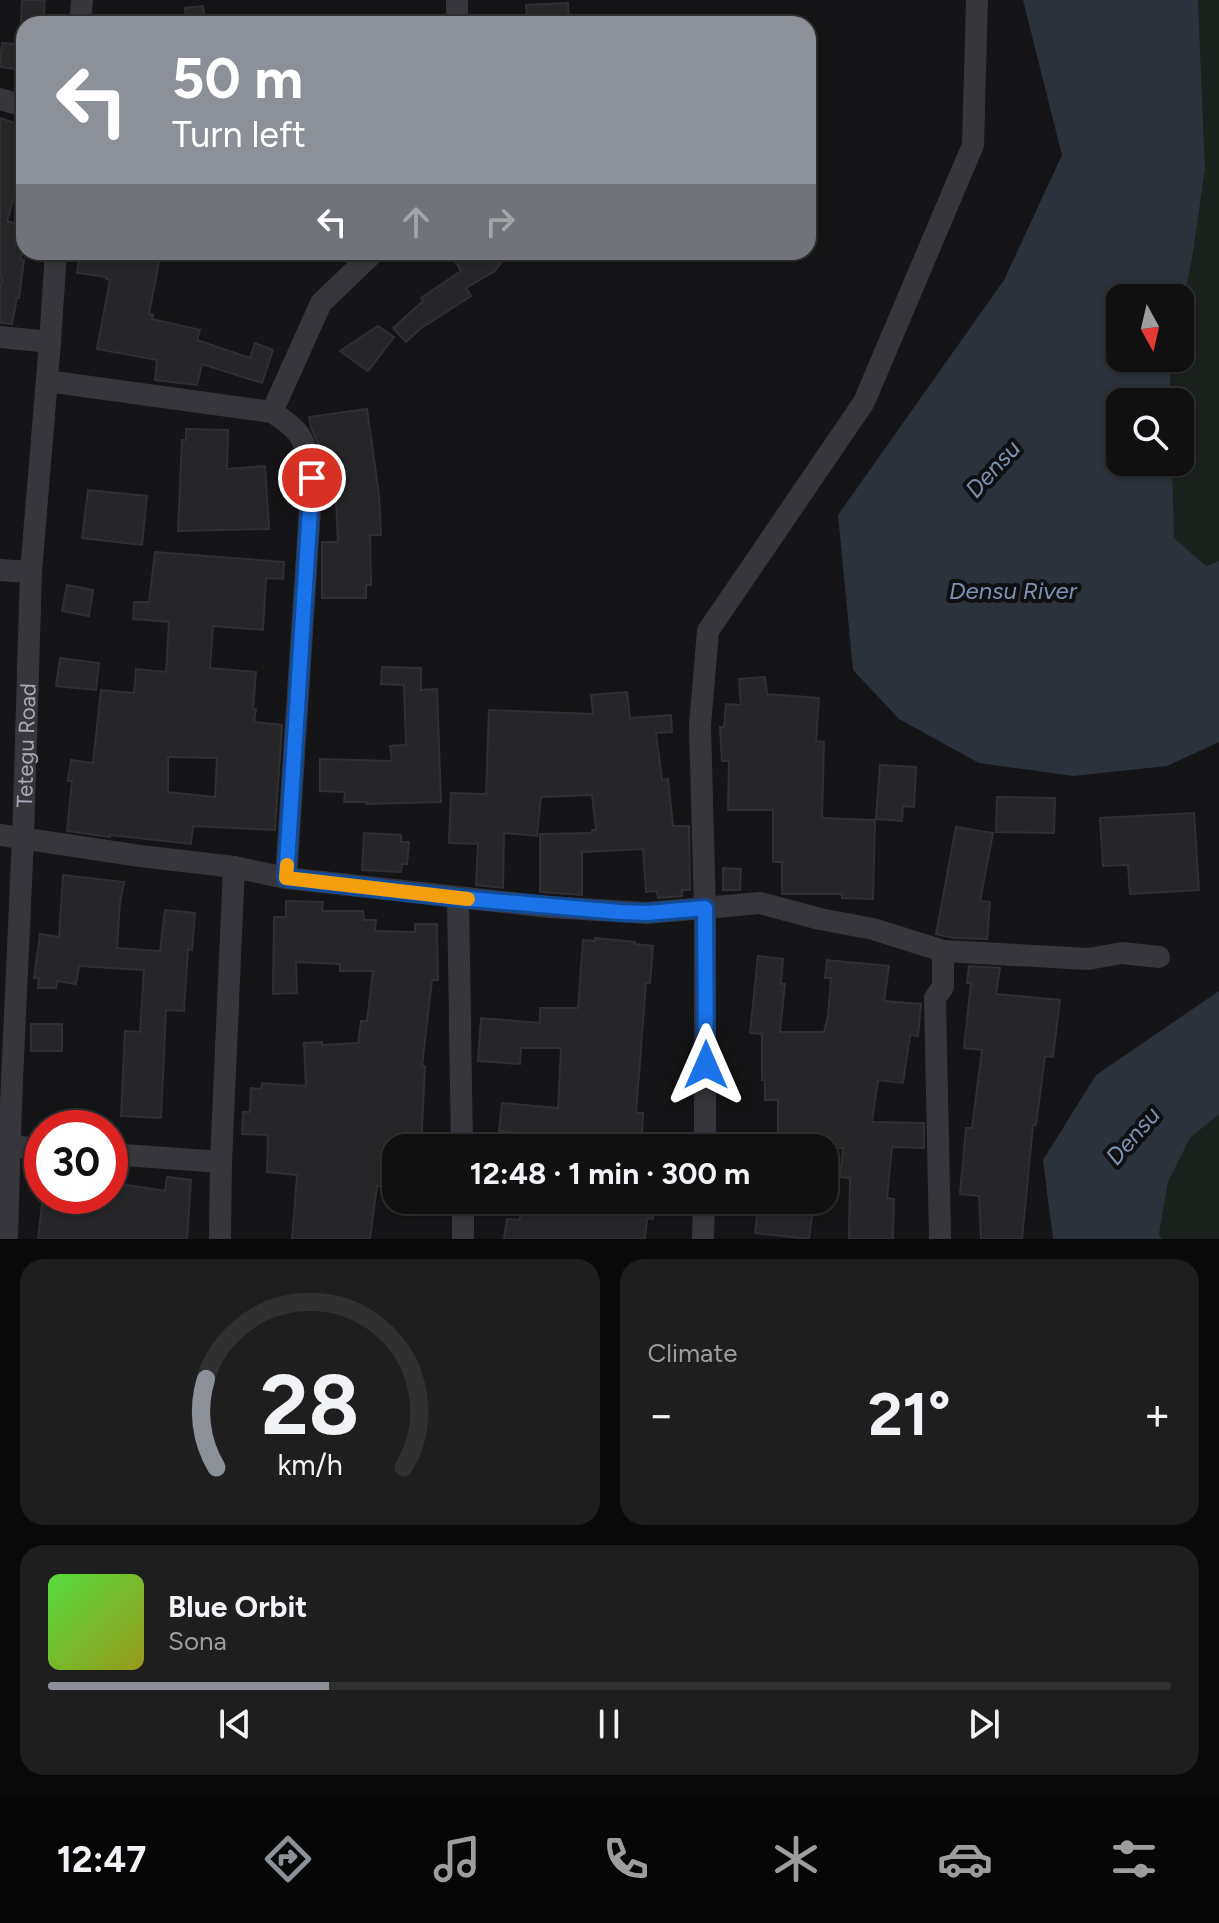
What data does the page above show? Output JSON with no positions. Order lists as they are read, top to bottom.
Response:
{
  "streets": {
    "street": ["Tetegu Road"]
  },
  "water": ["Densu", "Densu River"],
  "north": "bottom",
  "page": {
    "turn": ["50 m", "Turn left"],
    "limit": "30",
    "trip": "12:48 · 1 min · 300 m",
    "tile": "Climate",
    "heat": ["−", "21°", "+"],
    "song": ["Blue Orbit", "Sona"],
    "tabs": "12:47",
    "gauge": ["28", "km/h"]
  }
}
